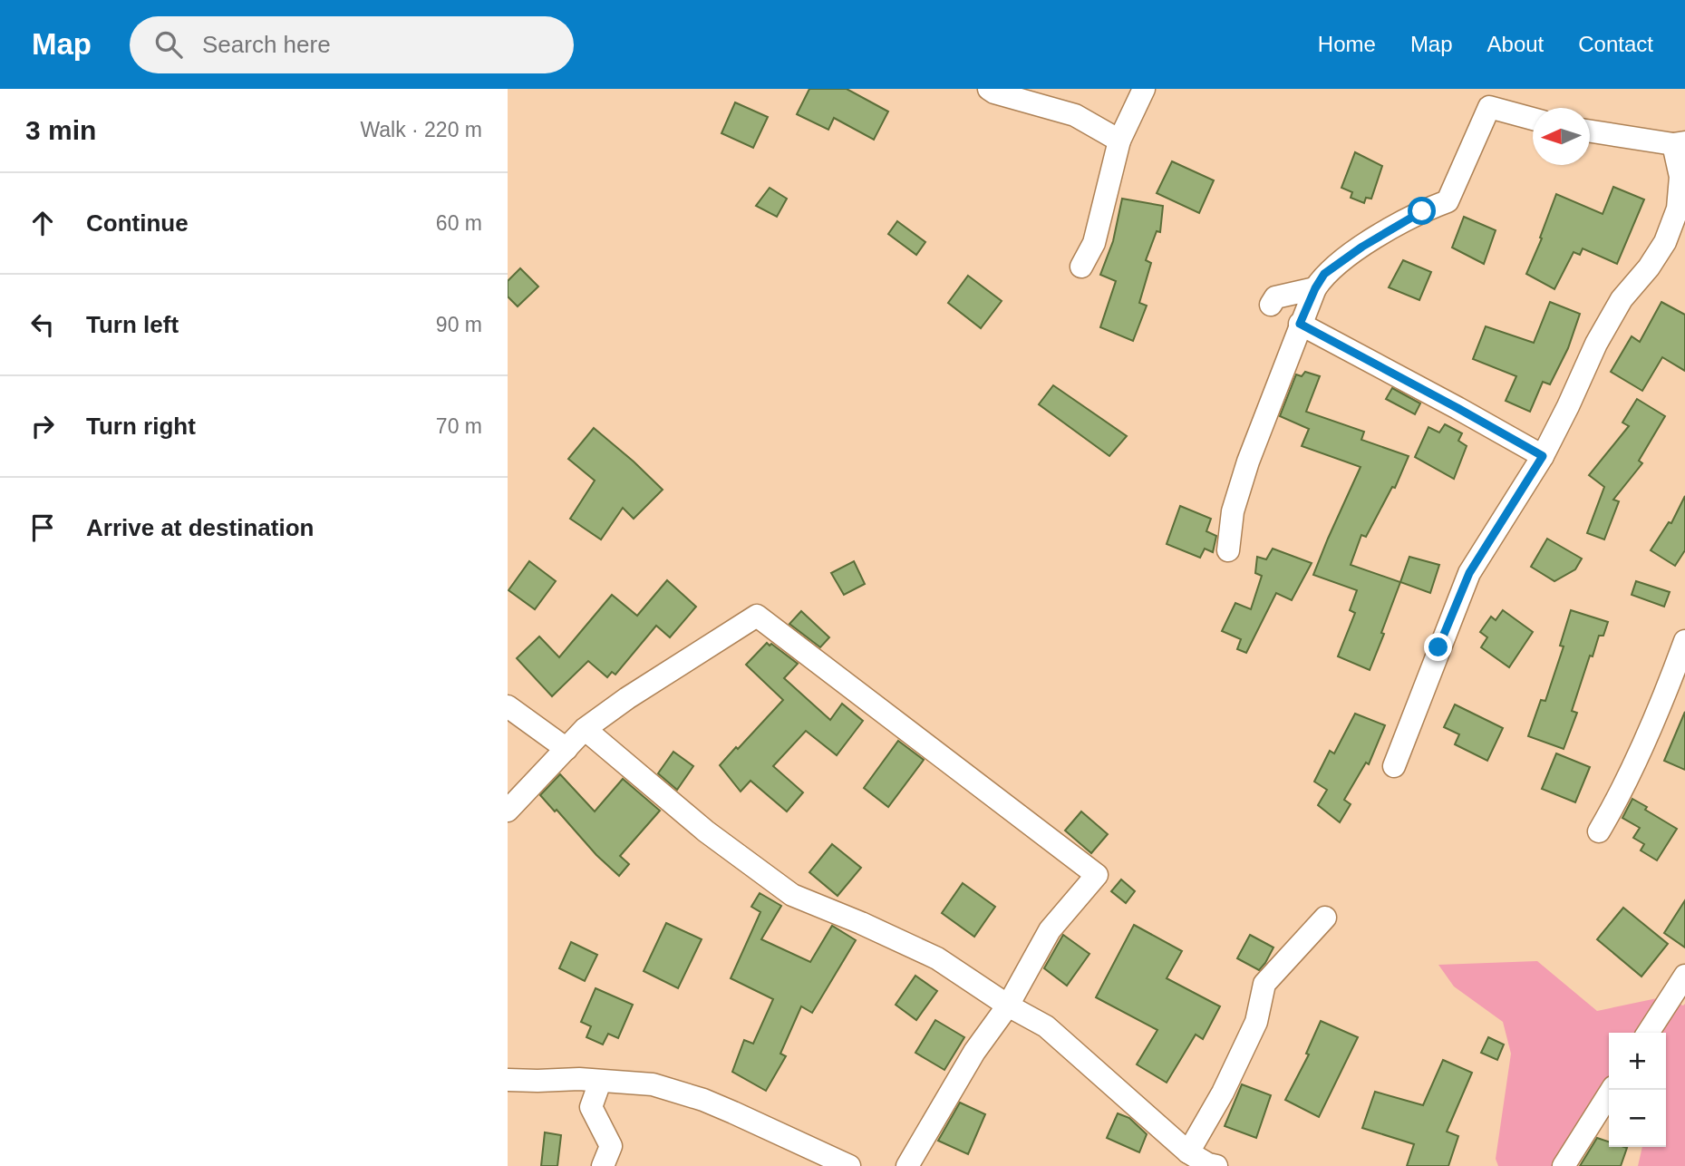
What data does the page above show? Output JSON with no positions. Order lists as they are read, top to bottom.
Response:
{
  "north": "left",
  "page": {
    "header": "Map",
    "search": "Search here",
    "nav": [
      "Home",
      "Map",
      "About",
      "Contact"
    ],
    "heading": ["3 min", "Walk · 220 m"],
    "list": [
      ["Continue", "60 m"],
      ["Turn left", "90 m"],
      ["Turn right", "70 m"],
      "Arrive at destination"
    ],
    "map_buttons": ["+", "−"]
  }
}
